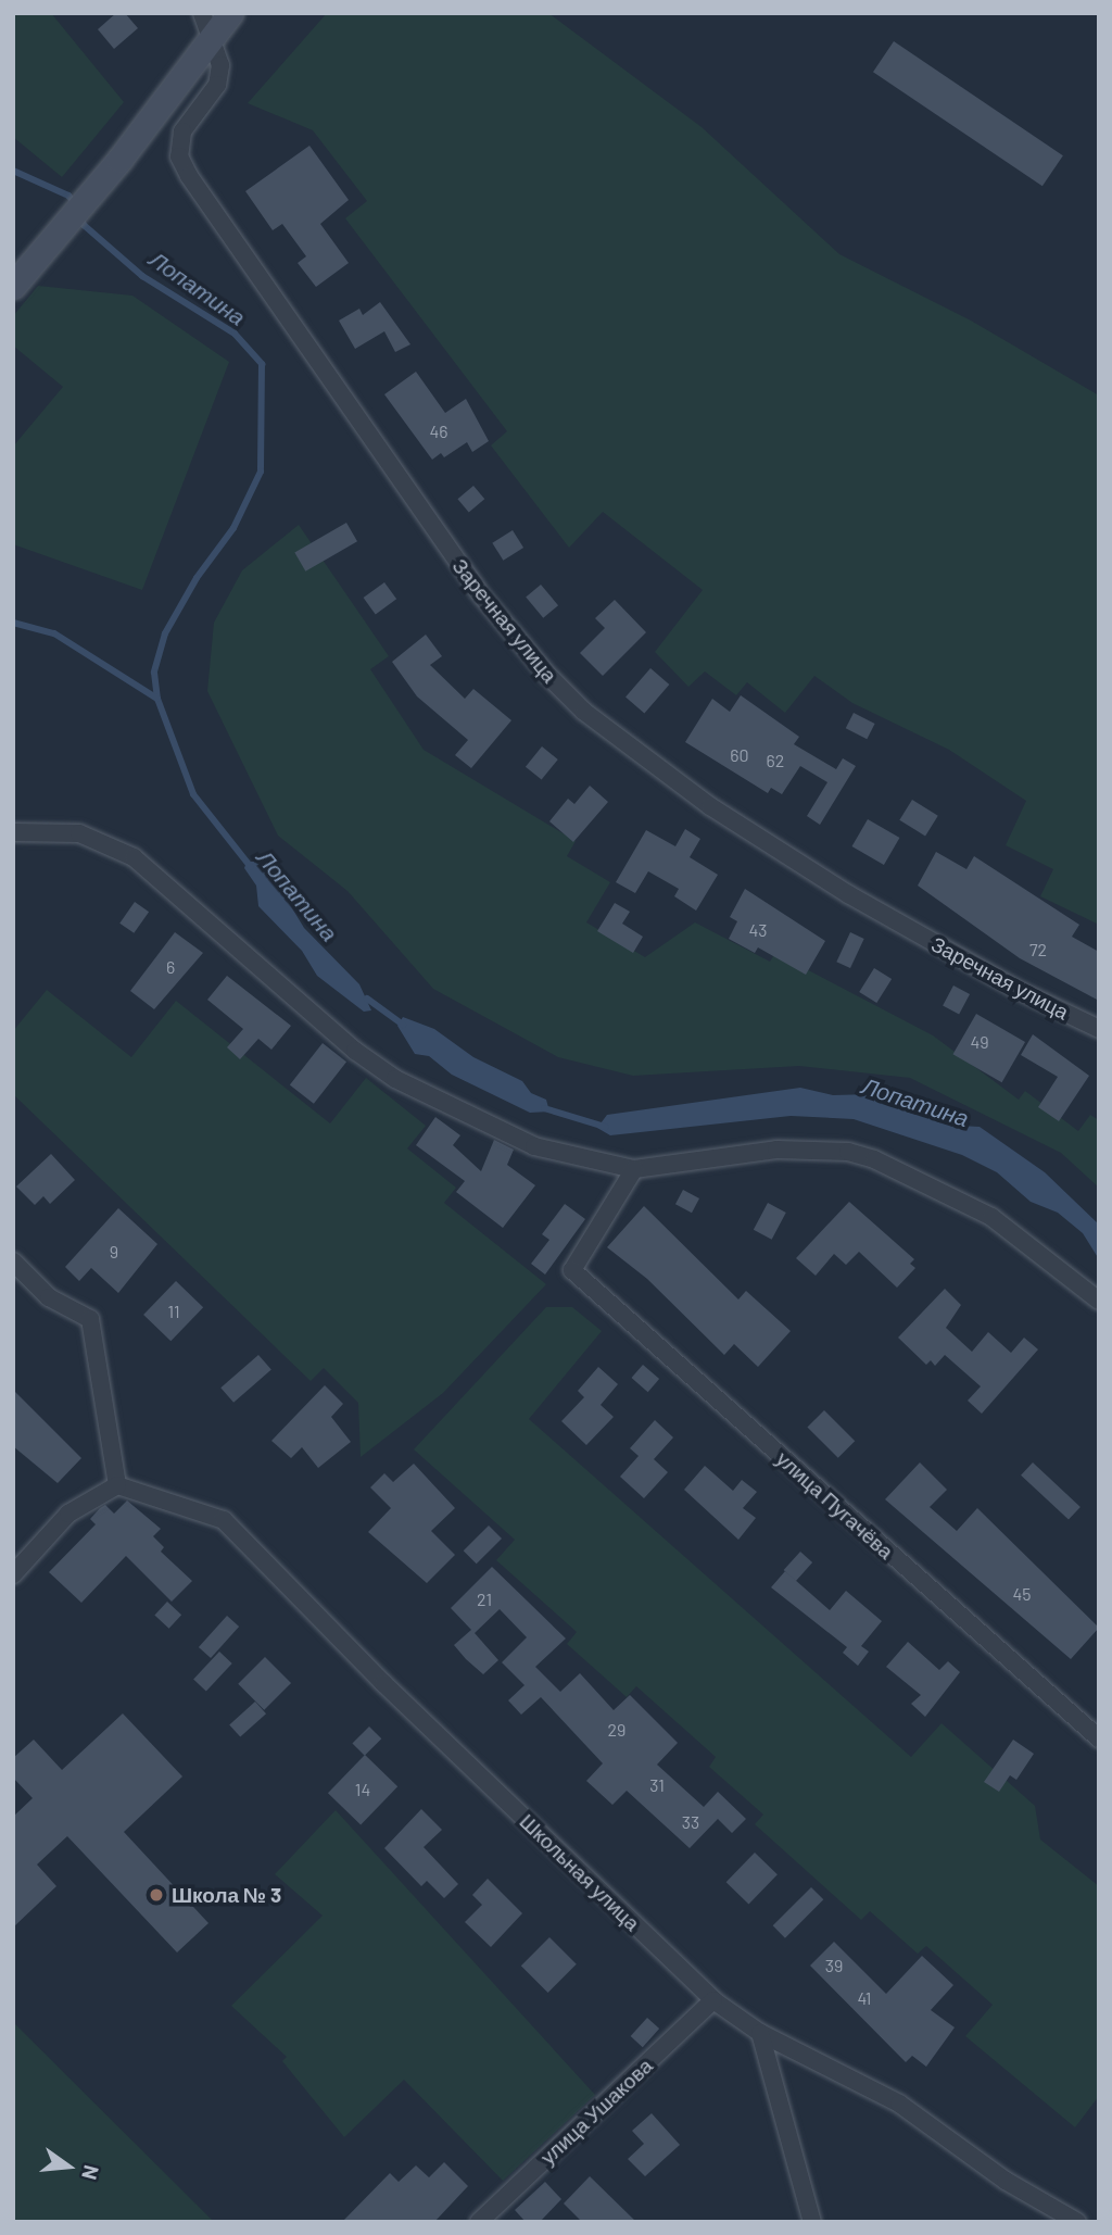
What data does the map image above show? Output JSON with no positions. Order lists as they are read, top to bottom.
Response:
{
  "streets": {
    "street": [
      "Заречная улица",
      "улица Пугачёва",
      "Школьная улица",
      "улица Ушакова"
    ]
  },
  "crossings": [
    ["Школьная улица", "улица Ушакова"]
  ],
  "water": ["Лопатина"],
  "places": ["Школа № 3"],
  "house_numbers": [
    "46",
    "60",
    "62",
    "43",
    "72",
    "6",
    "49",
    "9",
    "11",
    "45",
    "21",
    "29",
    "31",
    "14",
    "33",
    "39",
    "41"
  ],
  "north": "right"
}
